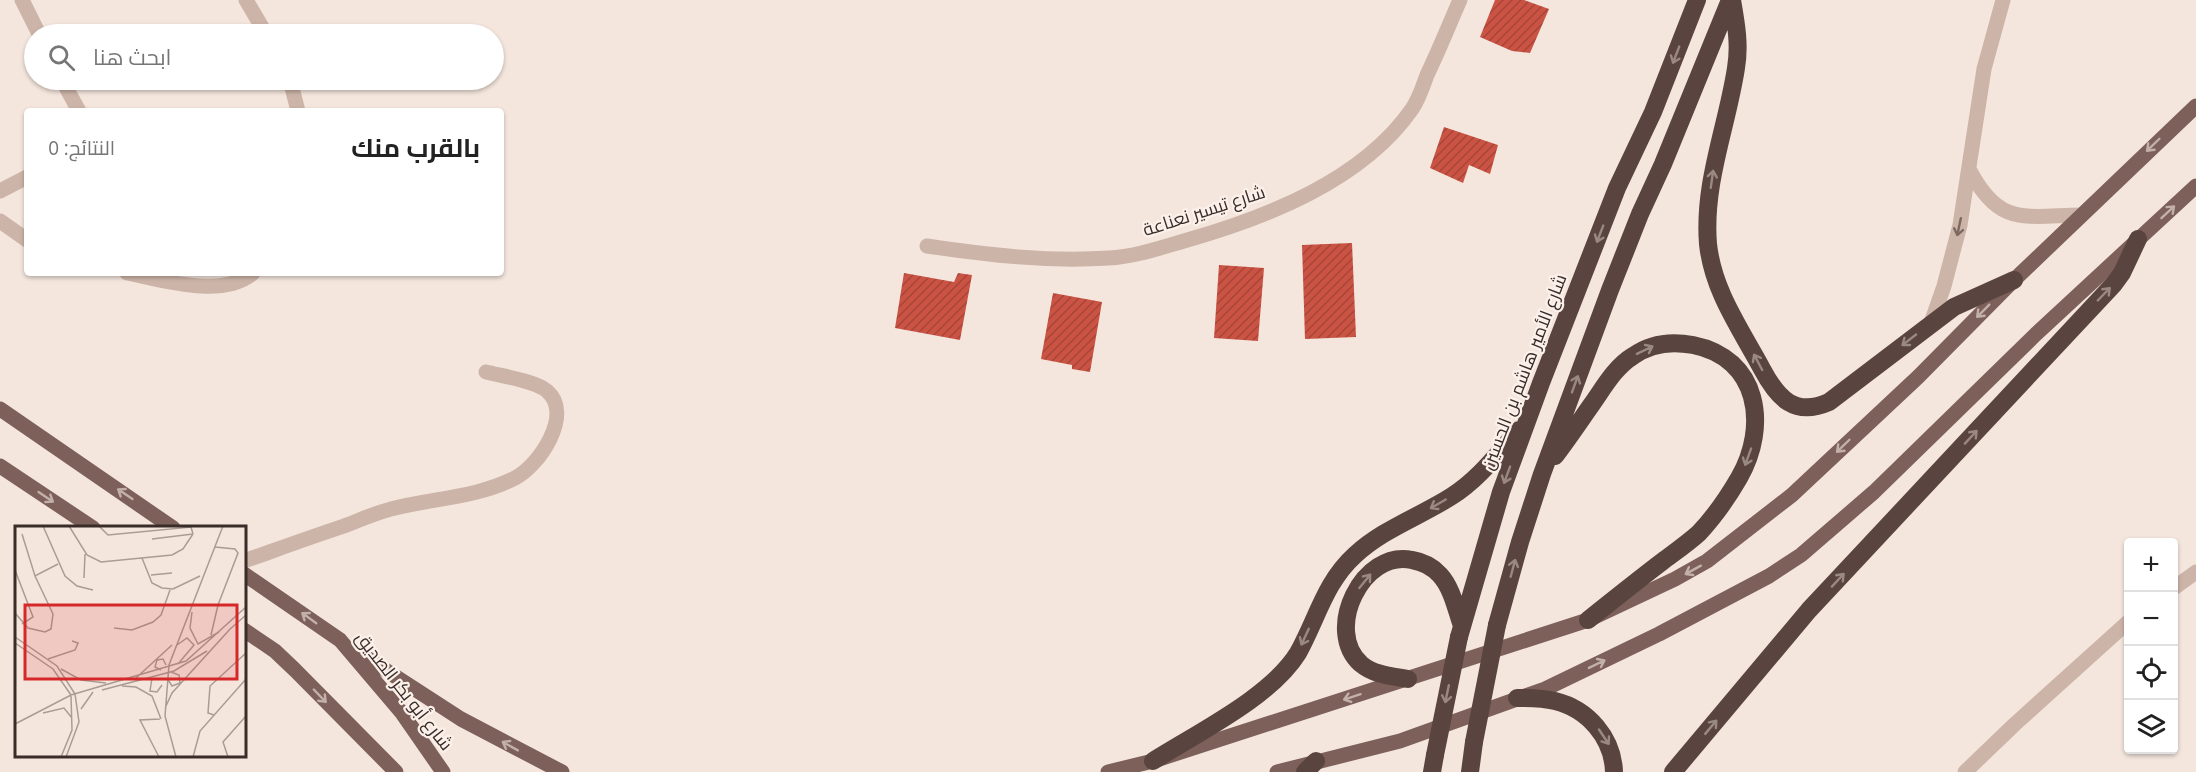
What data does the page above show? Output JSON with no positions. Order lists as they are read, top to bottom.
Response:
{
  "streets": {
    "highway": ["شارع الأمير هاشم بن الحسين"],
    "main road": ["شارع أبو بكر الصديق"],
    "street": ["شارع تيسير نعناعة"]
  },
  "page": {
    "search": "ابحث هنا",
    "heading": ["بالقرب منك", "النتائج: 0"],
    "map_buttons": ["+", "−"]
  }
}
